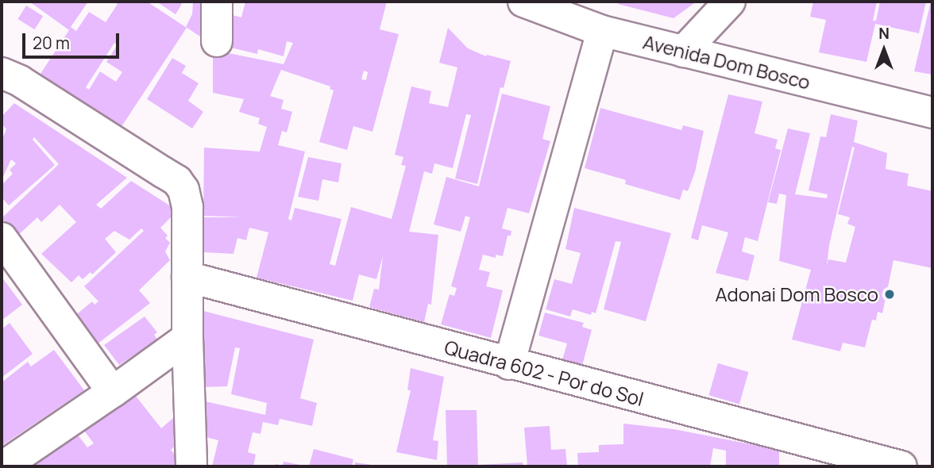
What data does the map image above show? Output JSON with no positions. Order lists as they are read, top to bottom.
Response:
{
  "streets": {
    "street": ["Avenida Dom Bosco", "Quadra 602 - Por do Sol"]
  },
  "places": ["Adonai Dom Bosco"],
  "scale_bar": "20 m",
  "north": "top"
}
